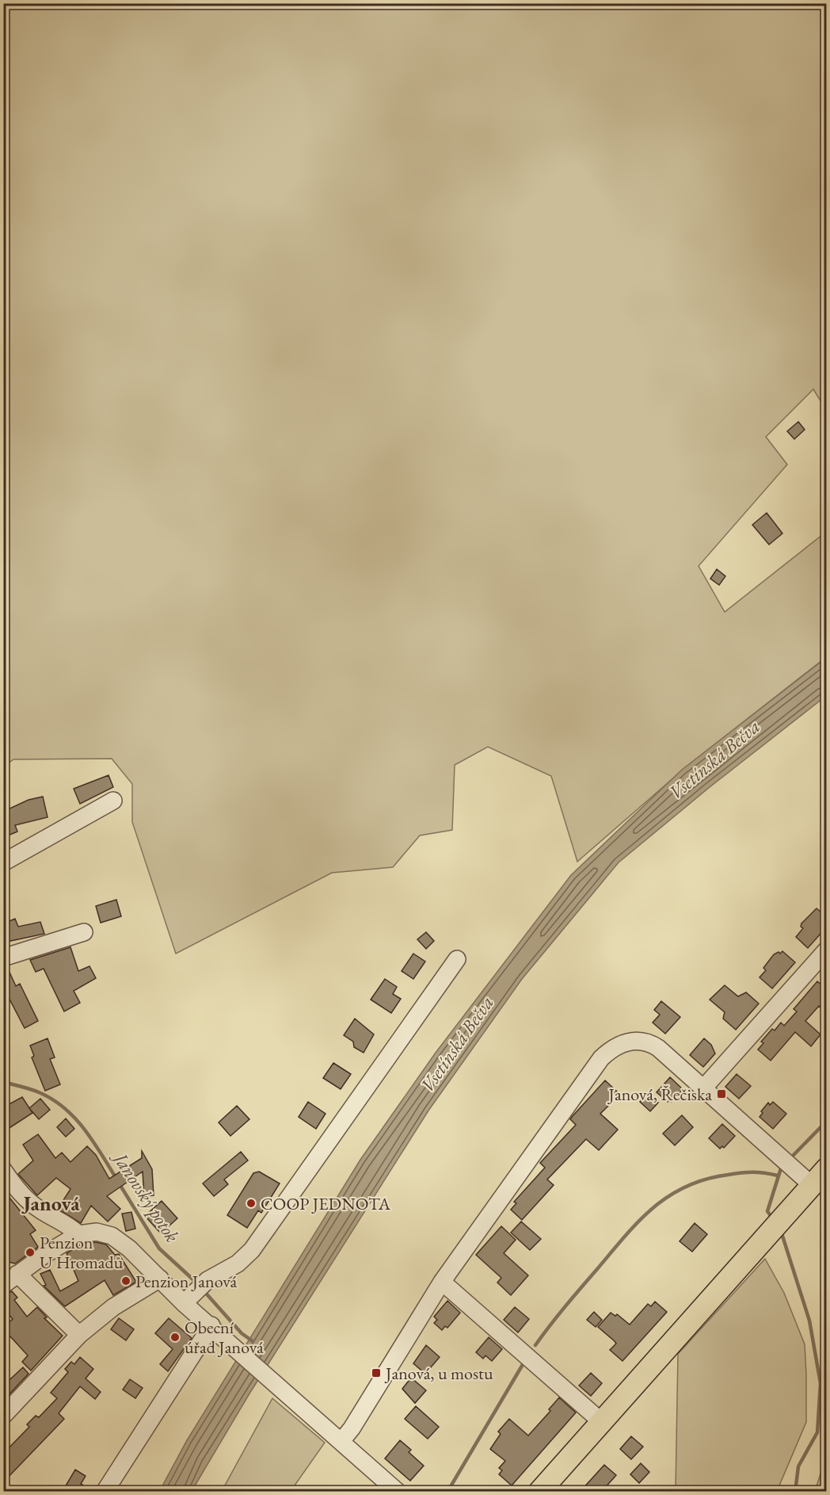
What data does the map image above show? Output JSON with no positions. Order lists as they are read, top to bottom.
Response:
{
  "districts": ["Janová"],
  "water": ["Vsetínská Bečva", "Janovský potok"],
  "places": {
    "transit": ["Janová, Řečiska", "Janová, u mostu"],
    "other": [
      "COOP JEDNOTA",
      "Penzion U Hromadů",
      "Penzion Janová",
      "Obecní úřad Janová"
    ]
  }
}
